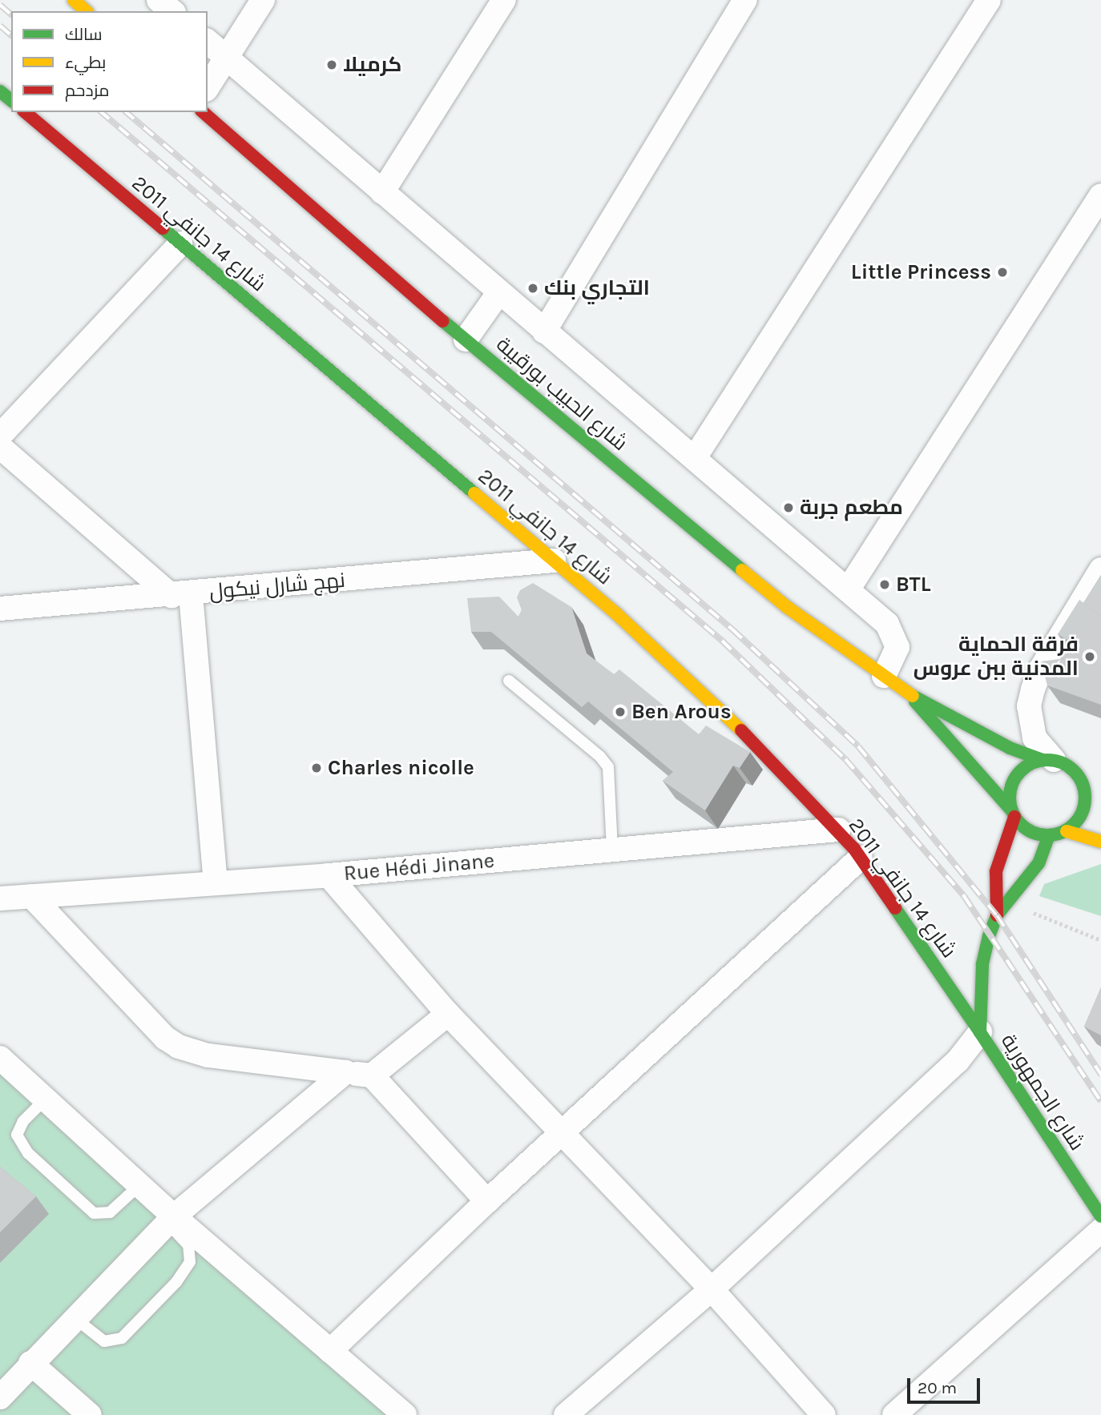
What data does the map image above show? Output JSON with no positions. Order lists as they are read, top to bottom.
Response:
{
  "streets": {
    "main road": ["شارع 14 جانفي 2011", "شارع الحبيب بورقيبة", "شارع الجمهورية"],
    "street": ["نهج شارل نيكول", "Rue Hédi Jinane"]
  },
  "crossings": [
    ["شارع 14 جانفي 2011", "نهج شارل نيكول"],
    ["شارع 14 جانفي 2011", "Rue Hédi Jinane"],
    ["شارع 14 جانفي 2011", "شارع الجمهورية"],
    ["شارع الحبيب بورقيبة", "شارع الجمهورية"]
  ],
  "places": [
    "كرميلا",
    "Little Princess",
    "التجاري بنك",
    "مطعم جربة",
    "BTL",
    "فرقة الحماية المدنية ببن عروس",
    "Ben Arous",
    "Charles nicolle"
  ],
  "legend": ["سالك", "بطيء", "مزدحم"],
  "scale_bar": "20 m"
}
